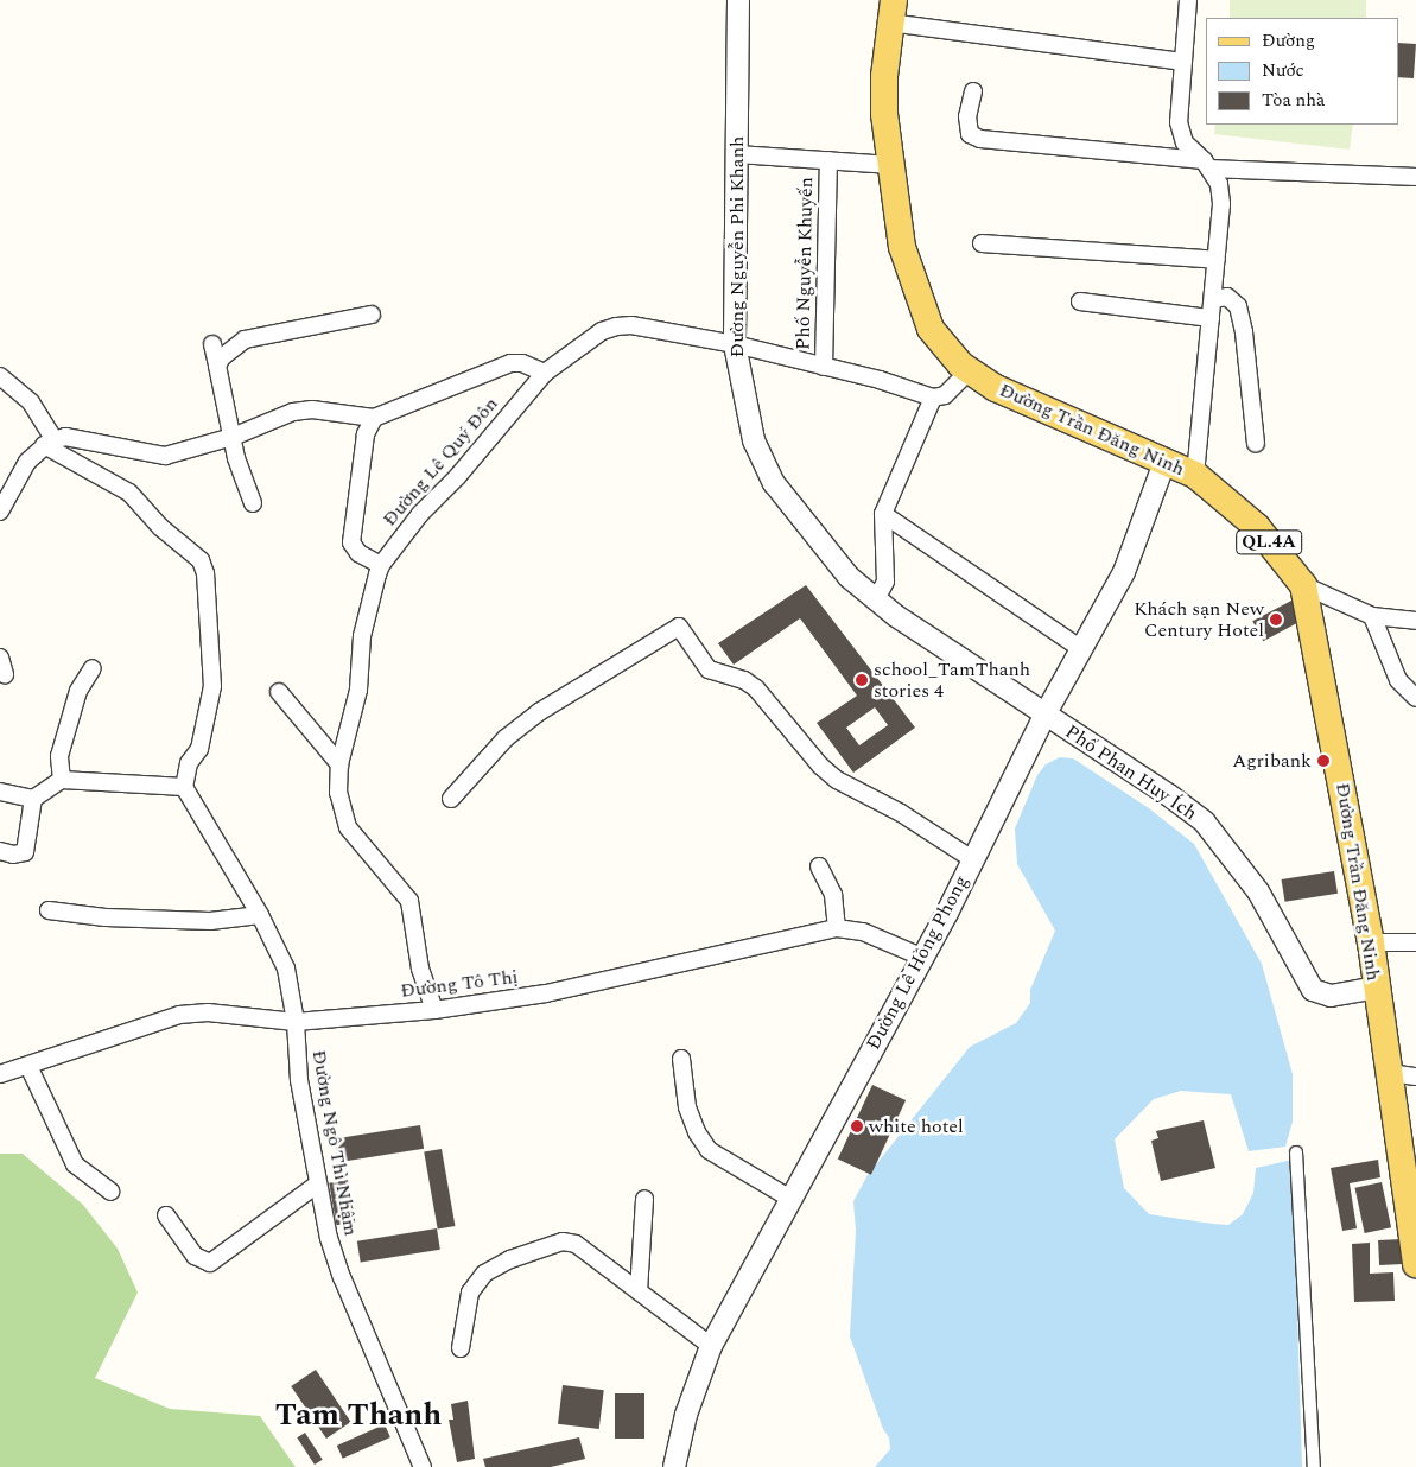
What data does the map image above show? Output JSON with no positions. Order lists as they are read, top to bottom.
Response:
{
  "streets": {
    "main road": ["Đường Trần Đăng Ninh", "QL.4A"],
    "street": [
      "Đường Nguyễn Phi Khanh",
      "Phố Nguyễn Khuyến",
      "Đường Lê Quý Đôn",
      "Phố Phan Huy Ích",
      "Đường Lê Hồng Phong",
      "Đường Tô Thị",
      "Đường Ngô Thì Nhậm"
    ]
  },
  "crossings": [
    ["Đường Nguyễn Phi Khanh", "Đường Lê Quý Đôn"],
    ["Đường Nguyễn Phi Khanh", "Phố Phan Huy Ích"],
    ["Đường Nguyễn Phi Khanh", "Đường Lê Hồng Phong"],
    ["Phố Nguyễn Khuyến", "Đường Lê Quý Đôn"],
    ["Đường Trần Đăng Ninh", "Phố Phan Huy Ích"],
    ["Đường Trần Đăng Ninh", "Đường Lê Hồng Phong"],
    ["Đường Lê Quý Đôn", "Đường Tô Thị"],
    ["Phố Phan Huy Ích", "Đường Lê Hồng Phong"],
    ["Đường Lê Hồng Phong", "Đường Tô Thị"],
    ["Đường Tô Thị", "Đường Ngô Thì Nhậm"]
  ],
  "districts": ["Tam Thanh"],
  "places": [
    "Khách sạn New Century Hotel",
    "school_TamThanh stories 4",
    "Agribank",
    "white hotel"
  ],
  "legend": ["Đường", "Nước", "Tòa nhà"]
}
